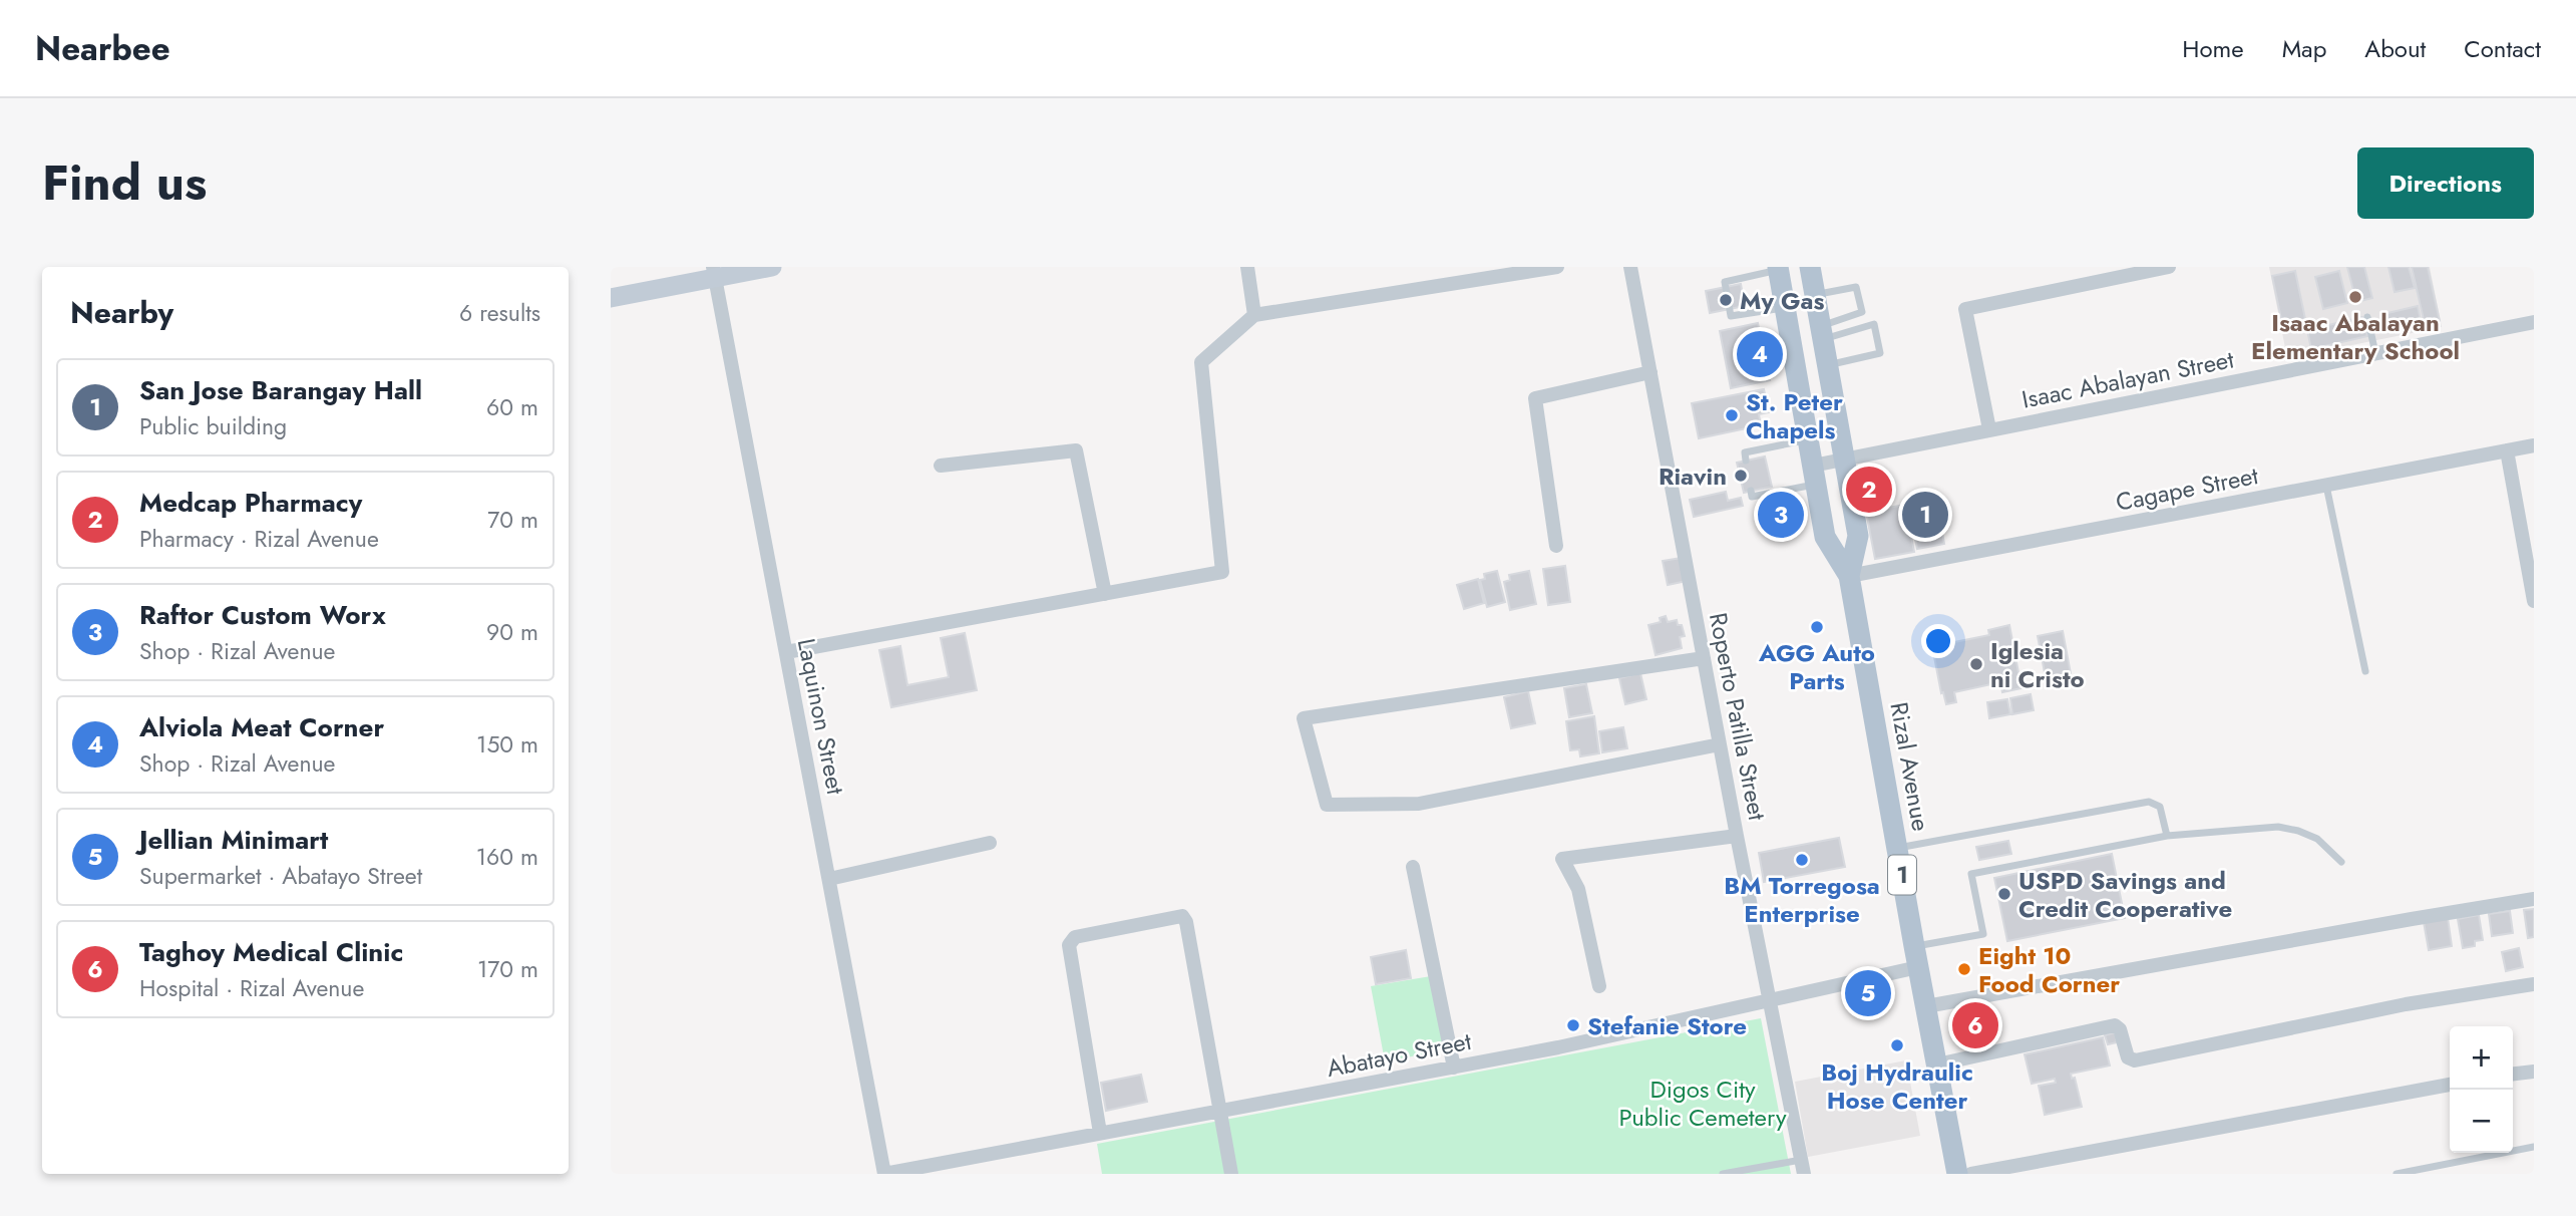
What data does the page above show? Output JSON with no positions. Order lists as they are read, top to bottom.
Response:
{
  "streets": {
    "main road": ["Rizal Avenue", "1"],
    "street": [
      "Isaac Abalayan Street",
      "Cagape Street",
      "Laquinon Street",
      "Roperto Patilla Street",
      "Abatayo Street"
    ]
  },
  "crossings": [
    ["Isaac Abalayan Street", "Rizal Avenue"],
    ["Cagape Street", "Rizal Avenue"],
    ["Laquinon Street", "Abatayo Street"],
    ["Roperto Patilla Street", "Abatayo Street"],
    ["Rizal Avenue", "Abatayo Street"]
  ],
  "parks": ["Digos City Public Cemetery"],
  "places": [
    "Isaac Abalayan Elementary School",
    "My Gas",
    "St. Peter Chapels",
    "Riavin",
    "AGG Auto Parts",
    "Iglesia ni Cristo",
    "BM Torregosa Enterprise",
    "USPD Savings and Credit Cooperative",
    "Eight 10 Food Corner",
    "Stefanie Store",
    "Boj Hydraulic Hose Center"
  ],
  "page": {
    "header": "Nearbee",
    "nav": [
      "Home",
      "Map",
      "About",
      "Contact"
    ],
    "title": "Find us",
    "buttons": "Directions",
    "heading": ["Nearby", "6 results"],
    "pins": [
      "4",
      "2",
      "1",
      "3",
      "5",
      "6"
    ],
    "list": [
      {
        "mark": "1",
        "name": "San Jose Barangay Hall",
        "note": "Public building",
        "value": "60 m"
      },
      {
        "mark": "2",
        "name": "Medcap Pharmacy",
        "note": "Pharmacy · Rizal Avenue",
        "value": "70 m"
      },
      {
        "mark": "3",
        "name": "Raftor Custom Worx",
        "note": "Shop · Rizal Avenue",
        "value": "90 m"
      },
      {
        "mark": "4",
        "name": "Alviola Meat Corner",
        "note": "Shop · Rizal Avenue",
        "value": "150 m"
      },
      {
        "mark": "5",
        "name": "Jellian Minimart",
        "note": "Supermarket · Abatayo Street",
        "value": "160 m"
      },
      {
        "mark": "6",
        "name": "Taghoy Medical Clinic",
        "note": "Hospital · Rizal Avenue",
        "value": "170 m"
      }
    ],
    "map_buttons": ["+", "−"]
  }
}
